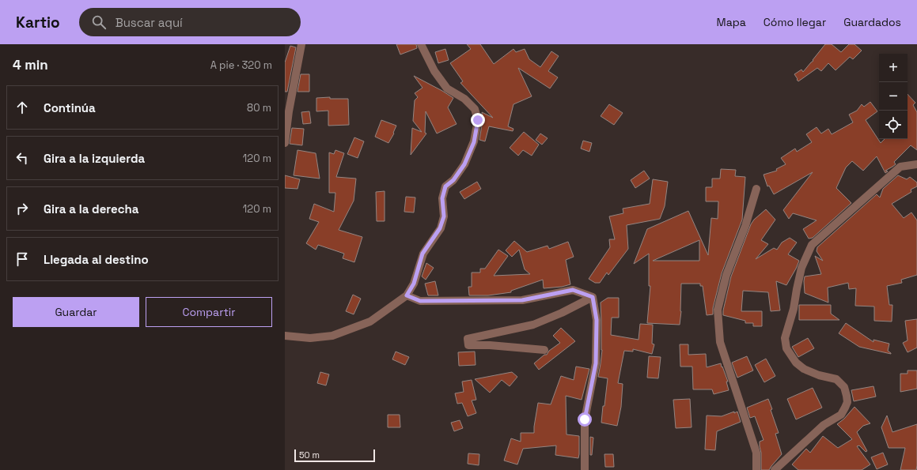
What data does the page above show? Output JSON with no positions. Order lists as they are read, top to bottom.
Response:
{
  "scale_bar": "50 m",
  "page": {
    "header": "Kartio",
    "search": "Buscar aquí",
    "nav": ["Mapa", "Cómo llegar", "Guardados"],
    "heading": ["4 min", "A pie · 320 m"],
    "map_buttons": ["+", "−"],
    "list": [
      ["Continúa", "80 m"],
      ["Gira a la izquierda", "120 m"],
      ["Gira a la derecha", "120 m"],
      "Llegada al destino"
    ],
    "buttons": ["Guardar", "Compartir"],
    "scale": "50 m"
  }
}
